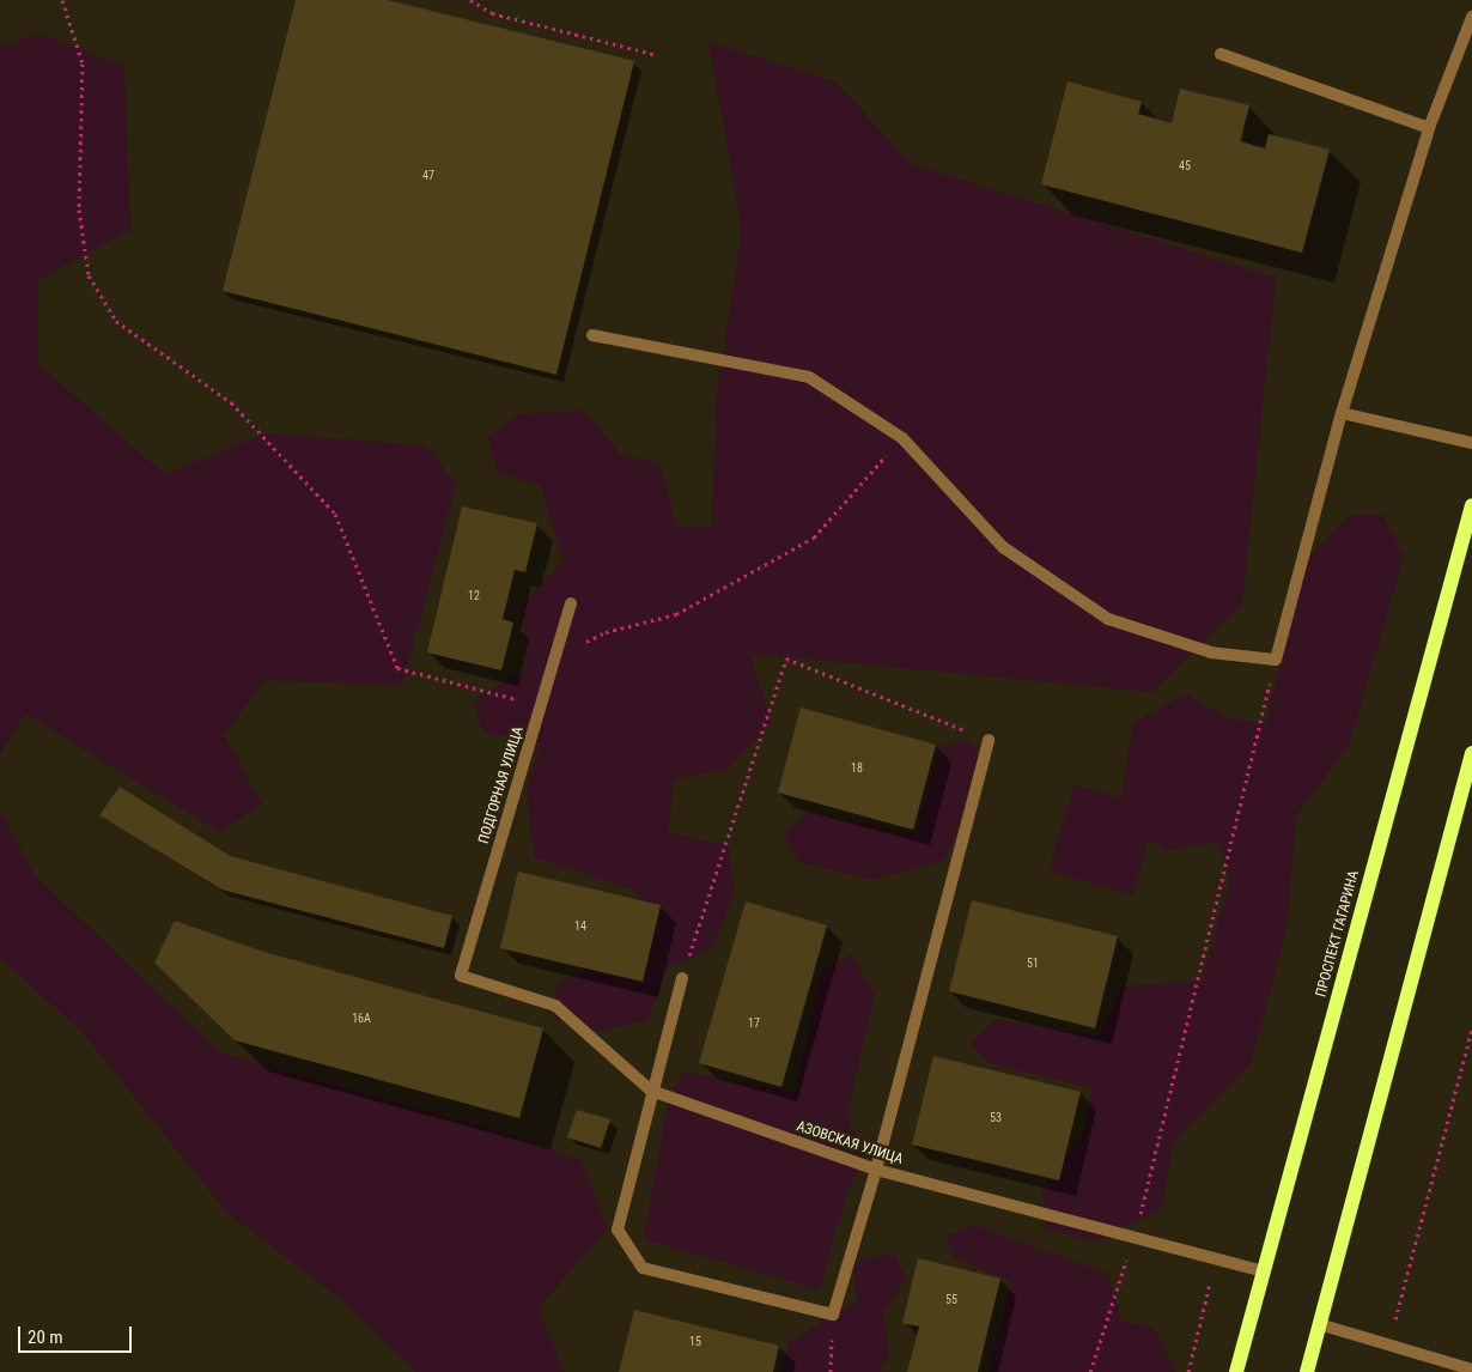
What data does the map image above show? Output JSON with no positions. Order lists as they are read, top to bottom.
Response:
{
  "streets": {
    "main road": ["ПРОСПЕКТ ГАГАРИНА"],
    "street": ["ПОДГОРНАЯ УЛИЦА", "АЗОВСКАЯ УЛИЦА"]
  },
  "crossings": [
    ["ПОДГОРНАЯ УЛИЦА", "АЗОВСКАЯ УЛИЦА"],
    ["ПРОСПЕКТ ГАГАРИНА", "АЗОВСКАЯ УЛИЦА"]
  ],
  "house_numbers": [
    "45",
    "47",
    "12",
    "18",
    "14",
    "51",
    "16А",
    "17",
    "53",
    "55",
    "15"
  ],
  "scale_bar": "20 m"
}
